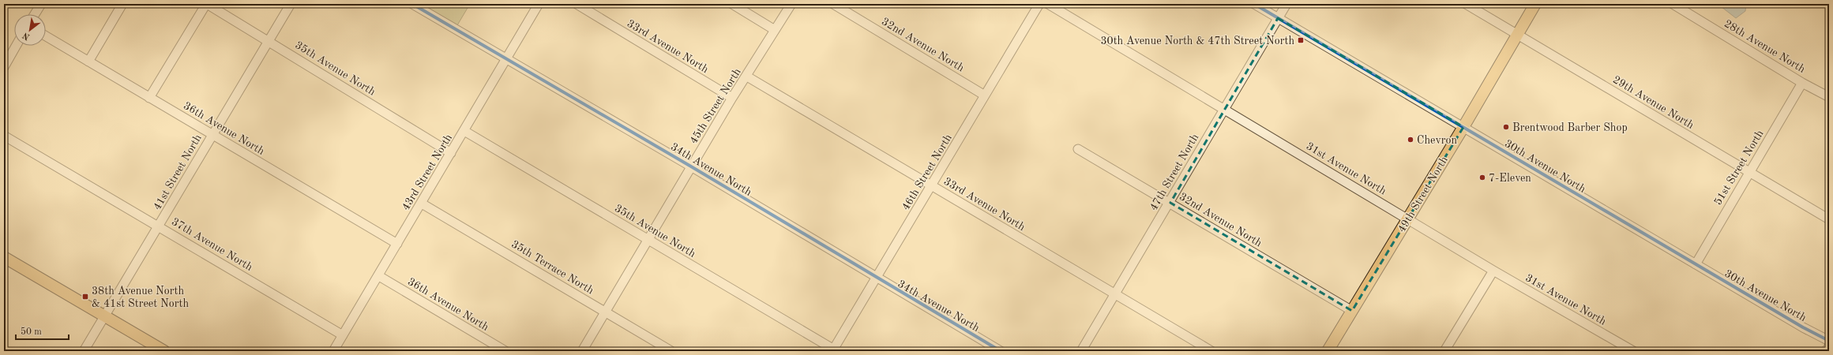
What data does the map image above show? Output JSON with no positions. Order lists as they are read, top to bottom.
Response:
{
  "streets": {
    "main road": ["49th Street North"],
    "street": [
      "32nd Avenue North",
      "33rd Avenue North",
      "28th Avenue North",
      "35th Avenue North",
      "29th Avenue North",
      "45th Street North",
      "36th Avenue North",
      "30th Avenue North",
      "51st Street North",
      "31st Avenue North",
      "34th Avenue North",
      "41st Street North",
      "43rd Street North",
      "46th Street North",
      "47th Street North",
      "37th Avenue North",
      "35th Terrace North"
    ]
  },
  "crossings": [
    ["32nd Avenue North", "46th Street North"],
    ["32nd Avenue North", "47th Street North"],
    ["32nd Avenue North", "49th Street North"],
    ["33rd Avenue North", "45th Street North"],
    ["33rd Avenue North", "46th Street North"],
    ["33rd Avenue North", "47th Street North"],
    ["28th Avenue North", "51st Street North"],
    ["35th Avenue North", "45th Street North"],
    ["35th Avenue North", "41st Street North"],
    ["35th Avenue North", "43rd Street North"],
    ["35th Avenue North", "46th Street North"],
    ["29th Avenue North", "51st Street North"],
    ["29th Avenue North", "49th Street North"],
    ["45th Street North", "34th Avenue North"],
    ["45th Street North", "35th Terrace North"],
    ["36th Avenue North", "41st Street North"],
    ["36th Avenue North", "43rd Street North"],
    ["30th Avenue North", "51st Street North"],
    ["30th Avenue North", "47th Street North"],
    ["30th Avenue North", "49th Street North"],
    ["31st Avenue North", "47th Street North"],
    ["31st Avenue North", "49th Street North"],
    ["34th Avenue North", "43rd Street North"],
    ["34th Avenue North", "46th Street North"],
    ["41st Street North", "37th Avenue North"],
    ["43rd Street North", "37th Avenue North"],
    ["43rd Street North", "35th Terrace North"]
  ],
  "places": {
    "transit": ["30th Avenue North & 47th Street North", "38th Avenue North & 41st Street North"],
    "other": ["Brentwood Barber Shop", "Chevron", "7-Eleven"]
  },
  "scale_bar": "50 m",
  "north": "bottom left"
}
